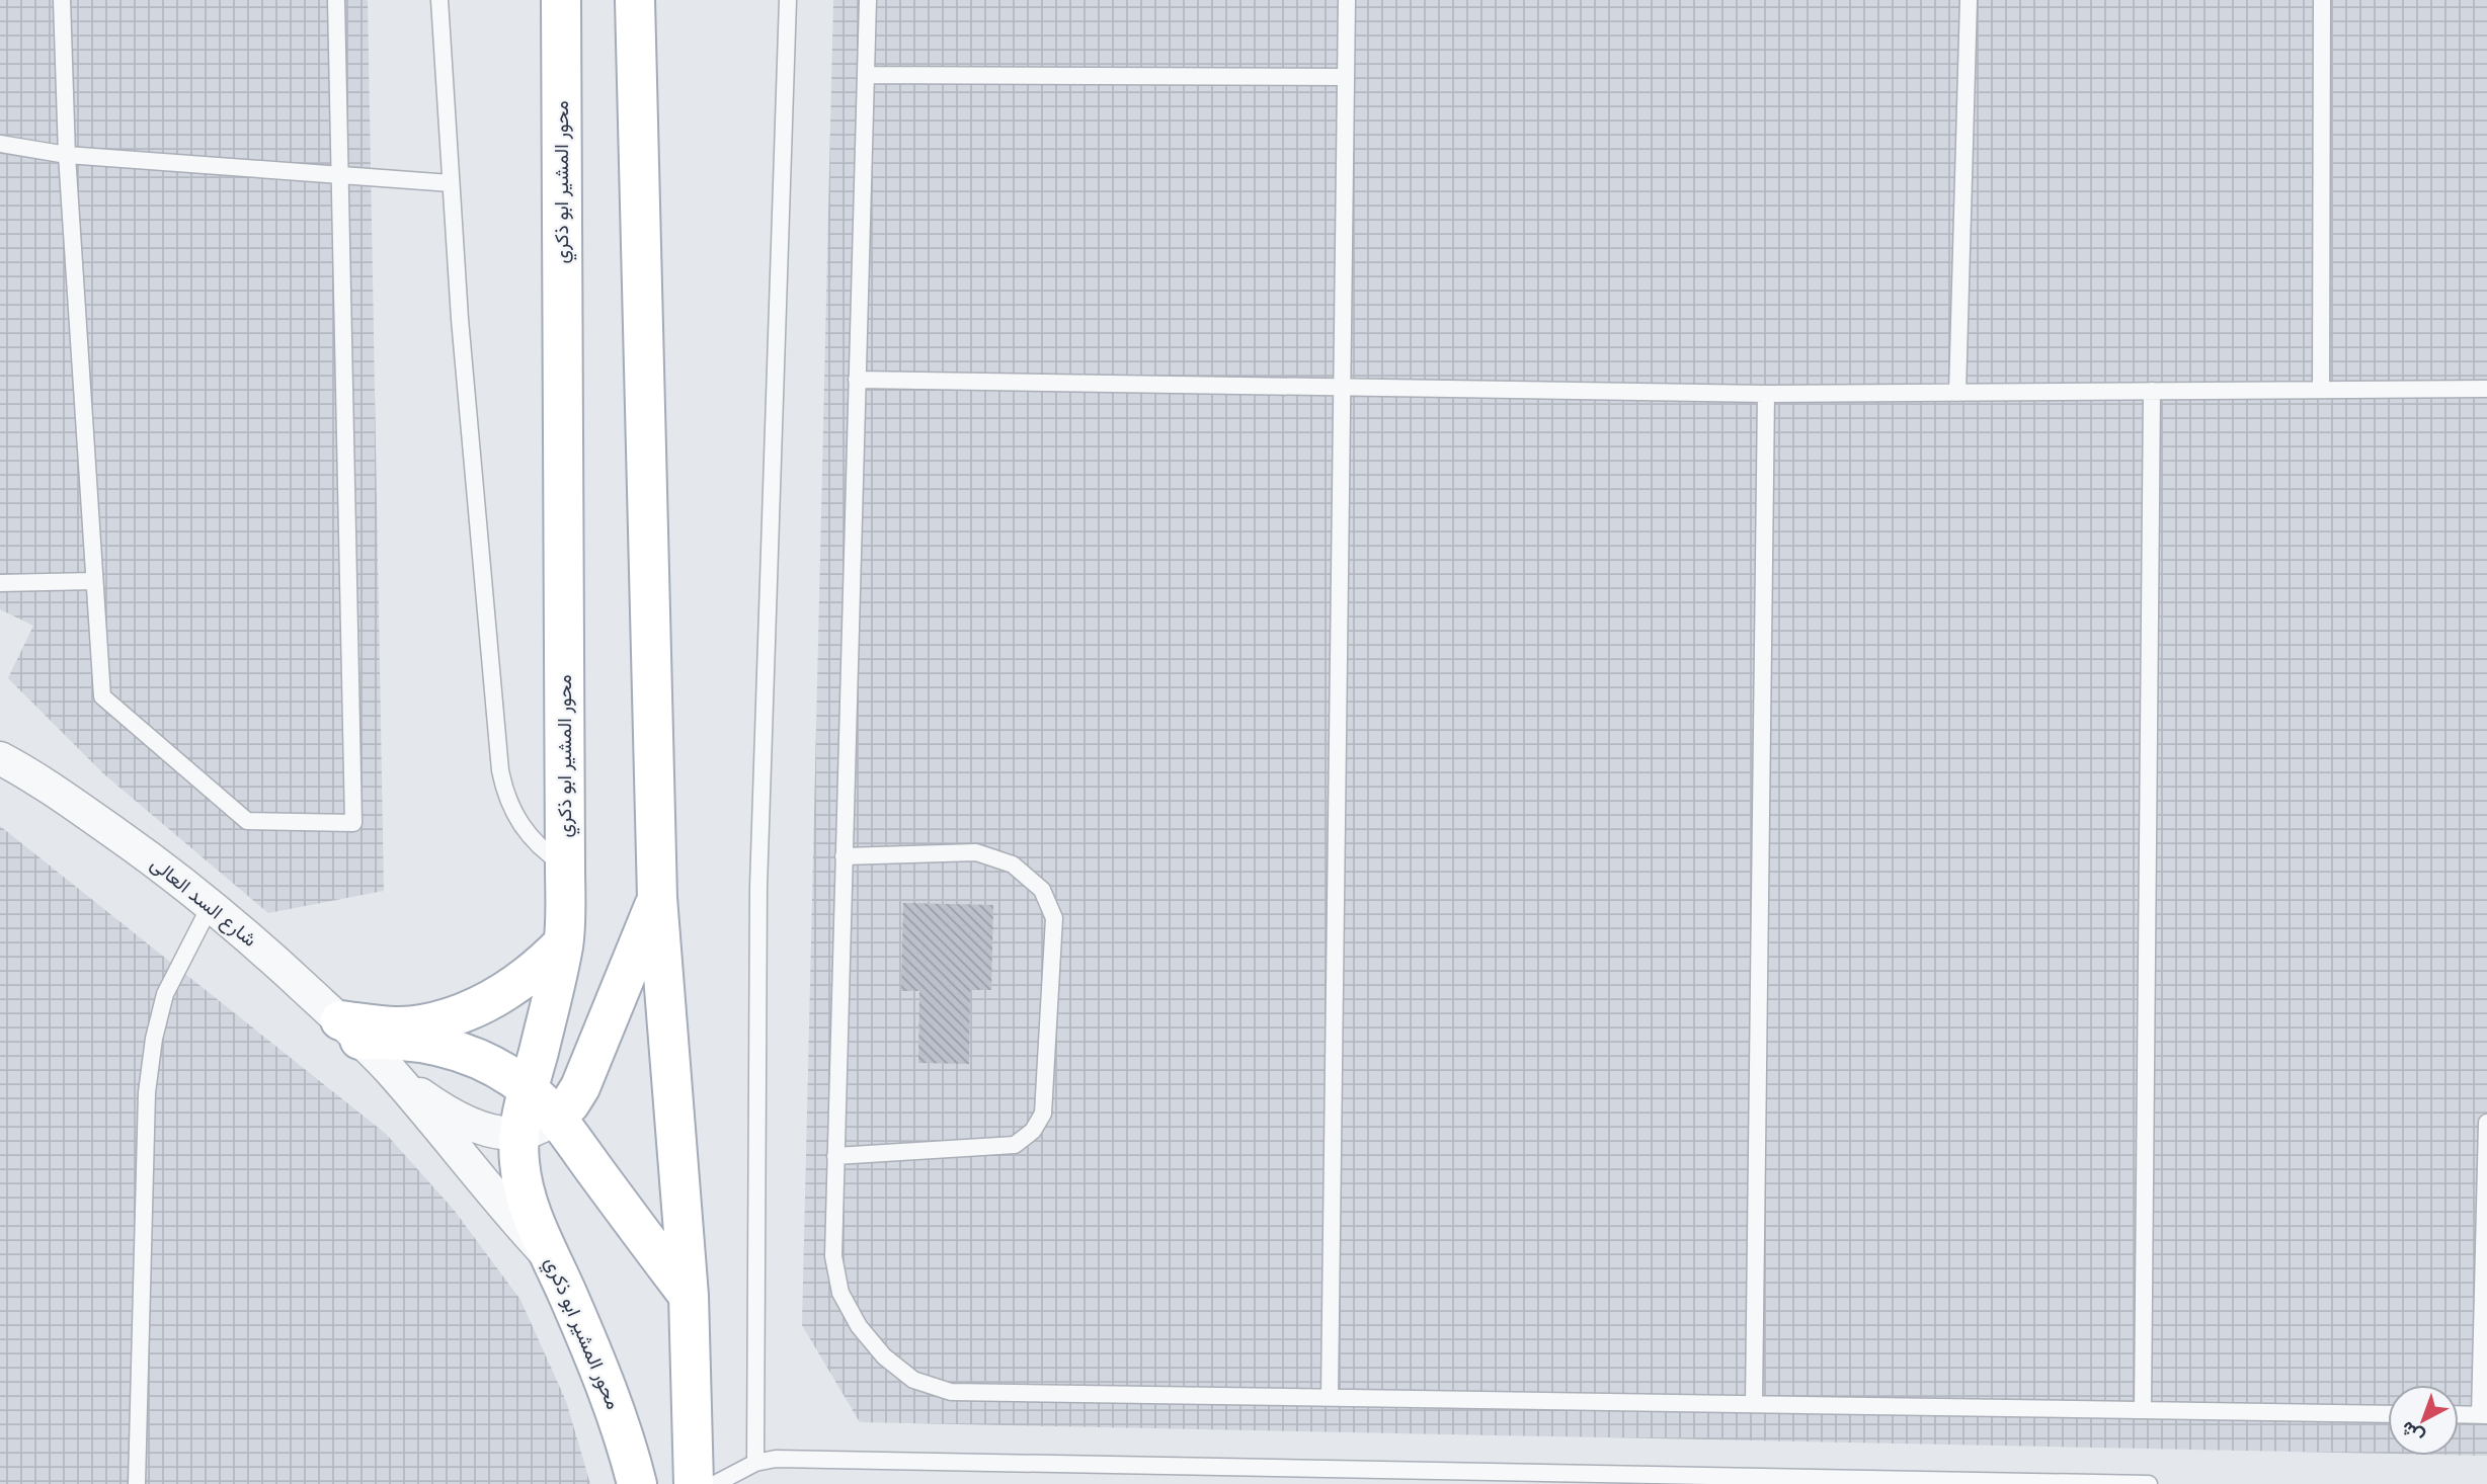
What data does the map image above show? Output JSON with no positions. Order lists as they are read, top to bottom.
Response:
{
  "streets": {
    "main road": ["محور المشير ابو ذكري"],
    "street": ["شارع السد العالى"]
  },
  "crossings": [
    ["محور المشير ابو ذكري", "شارع السد العالى"]
  ],
  "north": "bottom left"
}
